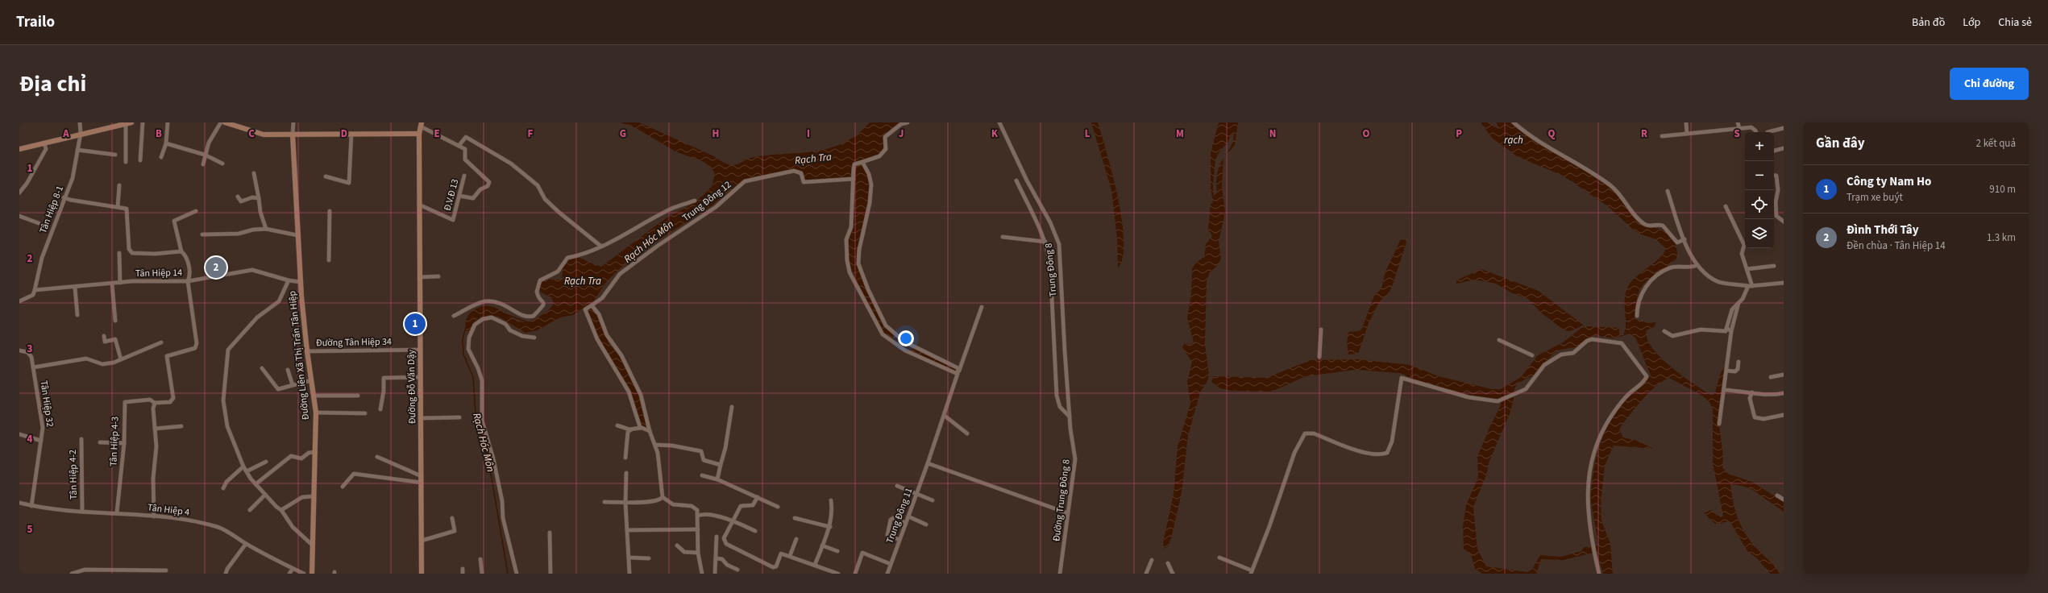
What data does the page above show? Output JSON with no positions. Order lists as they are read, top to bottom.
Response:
{
  "streets": {
    "street": [
      "Đ.V.Đ 13",
      "Trung Đông 12",
      "Tân Hiệp 8-1",
      "Trung Đông 8",
      "Tân Hiệp 14",
      "Đường Tân Hiệp 34",
      "Đường Liên Xã Thị Trấn Tân Hiệp",
      "Đường Đỗ Văn Dậy",
      "Tân Hiệp 32",
      "Tân Hiệp 4-3",
      "Tân Hiệp 4-2",
      "Đường Trung Đông 8",
      "Tân Hiệp 4",
      "Trung Đông 11"
    ]
  },
  "crossings": [
    ["Đ.V.Đ 13", "Đường Đỗ Văn Dậy"],
    ["Tân Hiệp 8-1", "Tân Hiệp 14"],
    ["Trung Đông 8", "Đường Trung Đông 8"],
    ["Tân Hiệp 14", "Đường Liên Xã Thị Trấn Tân Hiệp"],
    ["Đường Tân Hiệp 34", "Đường Liên Xã Thị Trấn Tân Hiệp"],
    ["Đường Tân Hiệp 34", "Đường Đỗ Văn Dậy"],
    ["Tân Hiệp 32", "Tân Hiệp 4"],
    ["Tân Hiệp 4-3", "Tân Hiệp 4"],
    ["Tân Hiệp 4-2", "Tân Hiệp 4"]
  ],
  "water": ["rạch", "Rạch Tra", "Rạch Hóc Môn"],
  "page": {
    "header": "Trailo",
    "nav": ["Bản đồ", "Lớp", "Chia sẻ"],
    "title": "Địa chỉ",
    "buttons": "Chỉ đường",
    "heading": ["Gần đây", "2 kết quả"],
    "map_buttons": ["+", "−"],
    "list": [
      {
        "mark": "1",
        "name": "Công ty Nam Ho",
        "note": "Trạm xe buýt",
        "value": "910 m"
      },
      {
        "mark": "2",
        "name": "Đình Thới Tây",
        "note": "Đền chùa · Tân Hiệp 14",
        "value": "1.3 km"
      }
    ],
    "pins": ["2", "1"]
  },
  "grid": {
    "columns": [
      "A",
      "B",
      "C",
      "D",
      "E",
      "F",
      "G",
      "H",
      "I",
      "J",
      "K",
      "L",
      "M",
      "N",
      "O",
      "P",
      "Q",
      "R",
      "S"
    ],
    "rows": [
      "1",
      "2",
      "3",
      "4",
      "5"
    ]
  }
}
